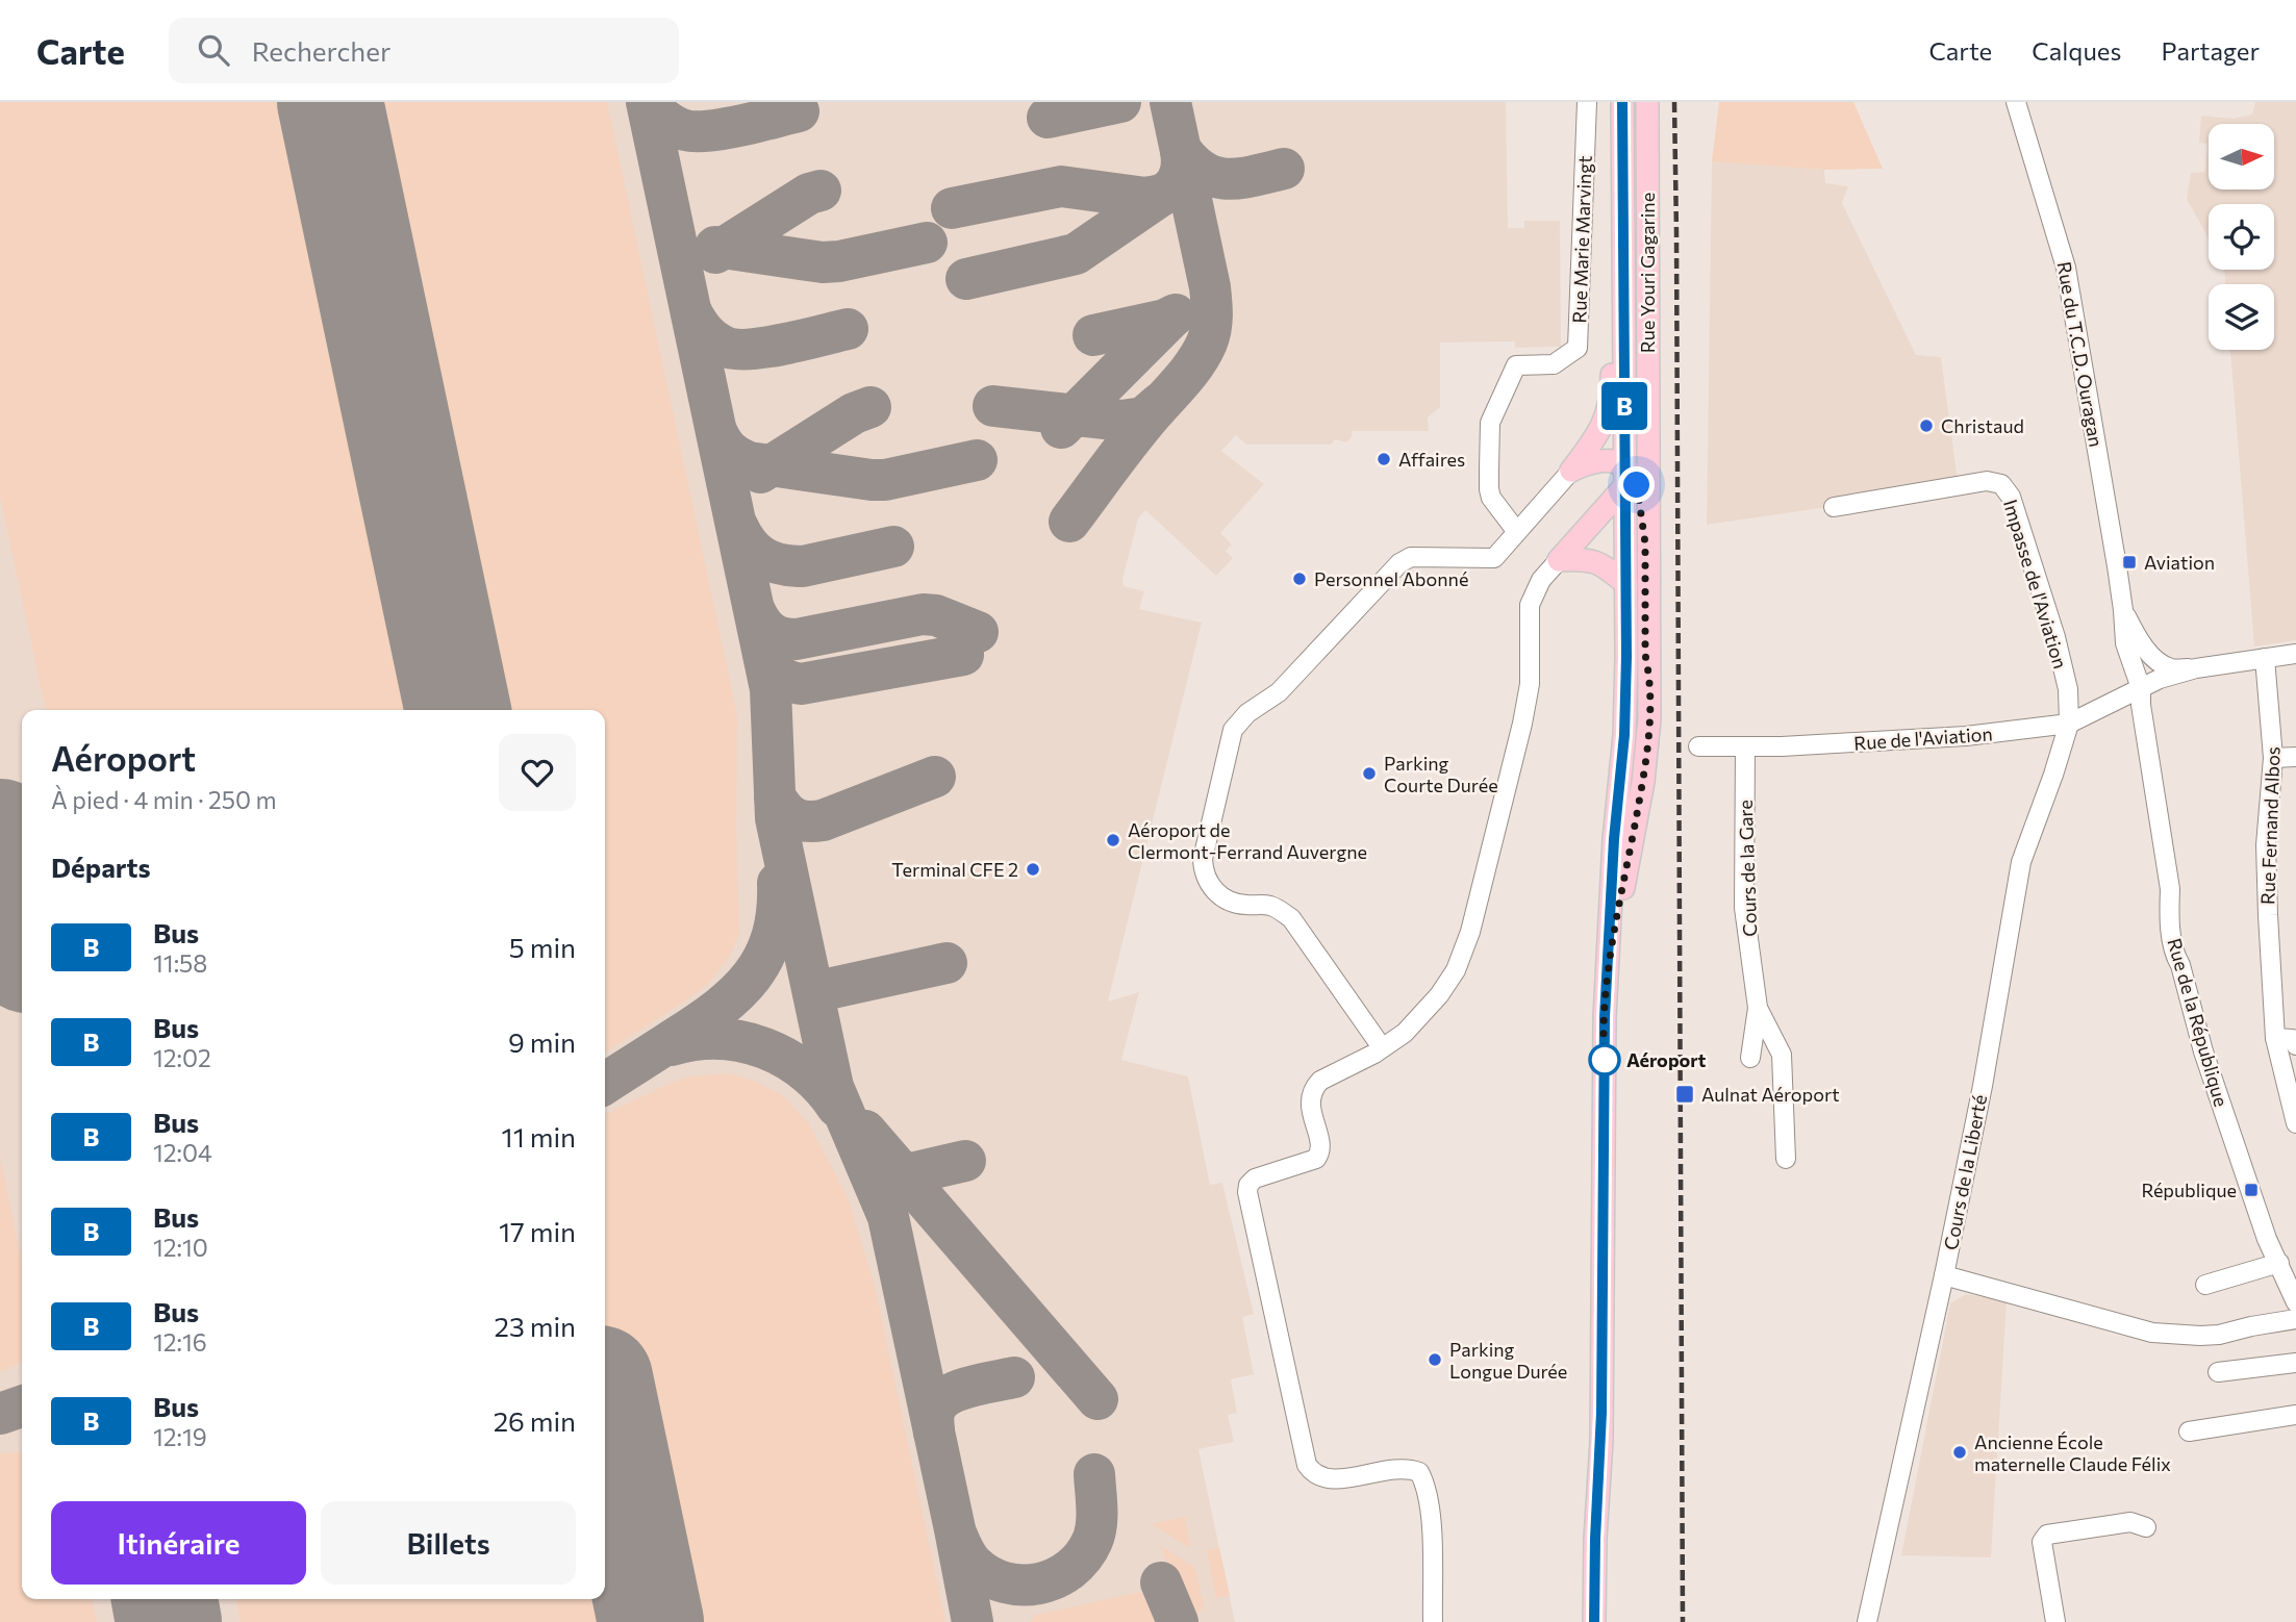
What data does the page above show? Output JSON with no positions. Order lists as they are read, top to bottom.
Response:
{
  "streets": {
    "main road": ["Rue Youri Gagarine"],
    "street": [
      "Rue Marie Marvingt",
      "Rue du T.C.D. Ouragan",
      "Impasse de l'Aviation",
      "Rue de l'Aviation",
      "Rue Fernand Albos",
      "Cours de la Gare",
      "Rue de la République",
      "Cours de la Liberté"
    ]
  },
  "crossings": [
    ["Rue du T.C.D. Ouragan", "Rue de l'Aviation"],
    ["Rue du T.C.D. Ouragan", "Rue de la République"],
    ["Impasse de l'Aviation", "Rue de l'Aviation"],
    ["Impasse de l'Aviation", "Cours de la Liberté"],
    ["Rue de l'Aviation", "Cours de la Gare"],
    ["Rue de l'Aviation", "Rue de la République"],
    ["Rue de l'Aviation", "Cours de la Liberté"]
  ],
  "places": {
    "other": [
      "Christaud",
      "Affaires",
      "Personnel Abonné",
      "Parking Courte Durée",
      "Aéroport de Clermont-Ferrand Auvergne",
      "Terminal CFE 2",
      "Aéroport",
      "Parking Longue Durée",
      "Ancienne École maternelle Claude Félix"
    ],
    "transit": ["Aviation", "Aulnat Aéroport", "République"]
  },
  "lines": ["bus line B"],
  "north": "right",
  "page": {
    "header": "Carte",
    "search": "Rechercher",
    "nav": ["Carte", "Calques", "Partager"],
    "on_map": "B",
    "heading": [
      ["Aéroport", "À pied · 4 min · 250 m"],
      "Départs"
    ],
    "list": [
      {
        "mark": "B",
        "name": "Bus",
        "note": "11:58",
        "value": "5 min"
      },
      {
        "mark": "B",
        "name": "Bus",
        "note": "12:02",
        "value": "9 min"
      },
      {
        "mark": "B",
        "name": "Bus",
        "note": "12:04",
        "value": "11 min"
      },
      {
        "mark": "B",
        "name": "Bus",
        "note": "12:10",
        "value": "17 min"
      },
      {
        "mark": "B",
        "name": "Bus",
        "note": "12:16",
        "value": "23 min"
      },
      {
        "mark": "B",
        "name": "Bus",
        "note": "12:19",
        "value": "26 min"
      }
    ],
    "buttons": ["Itinéraire", "Billets"]
  }
}
